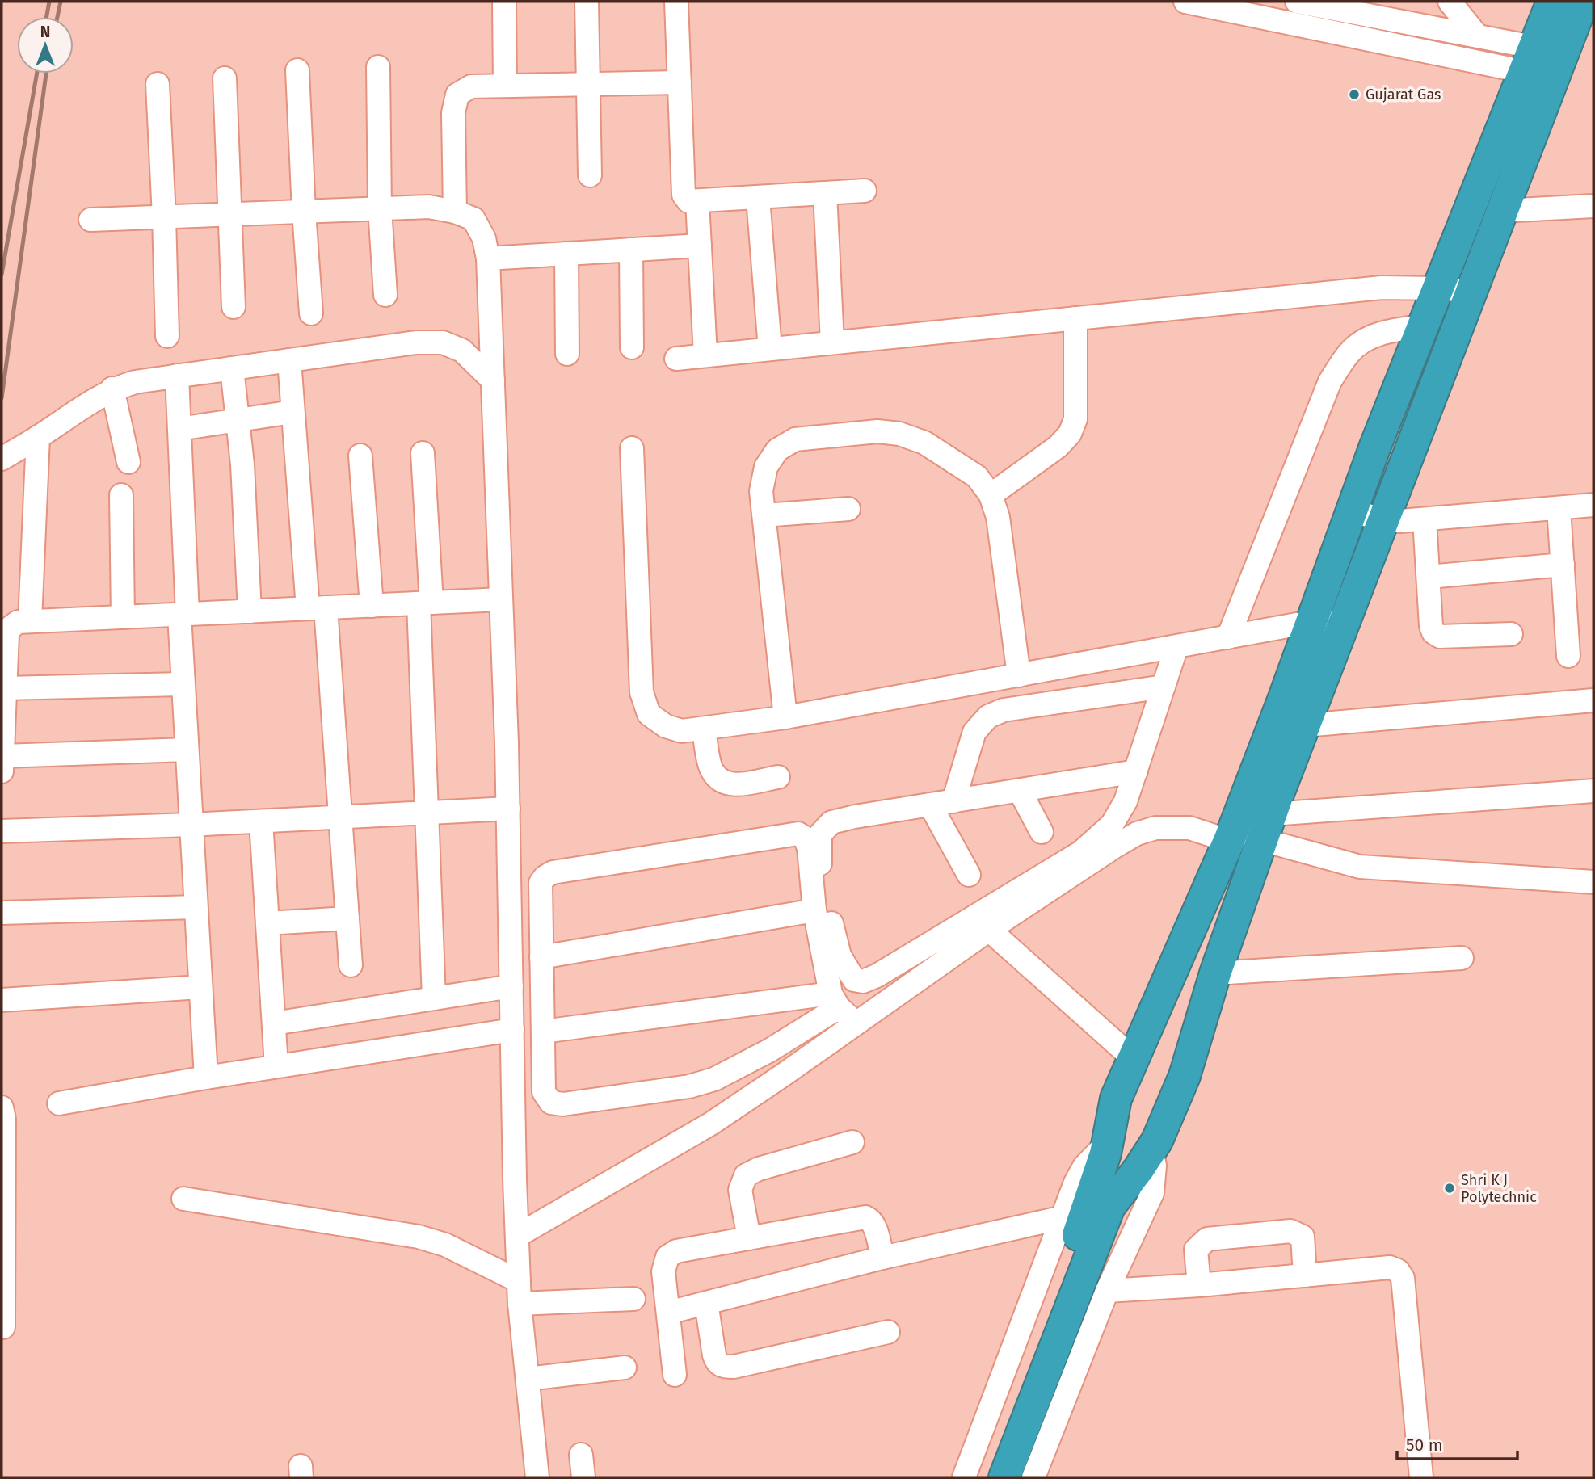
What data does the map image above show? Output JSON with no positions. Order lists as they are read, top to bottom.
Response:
{
  "places": ["Gujarat Gas", "Shri K J Polytechnic"],
  "scale_bar": "50 m",
  "north": "top"
}
